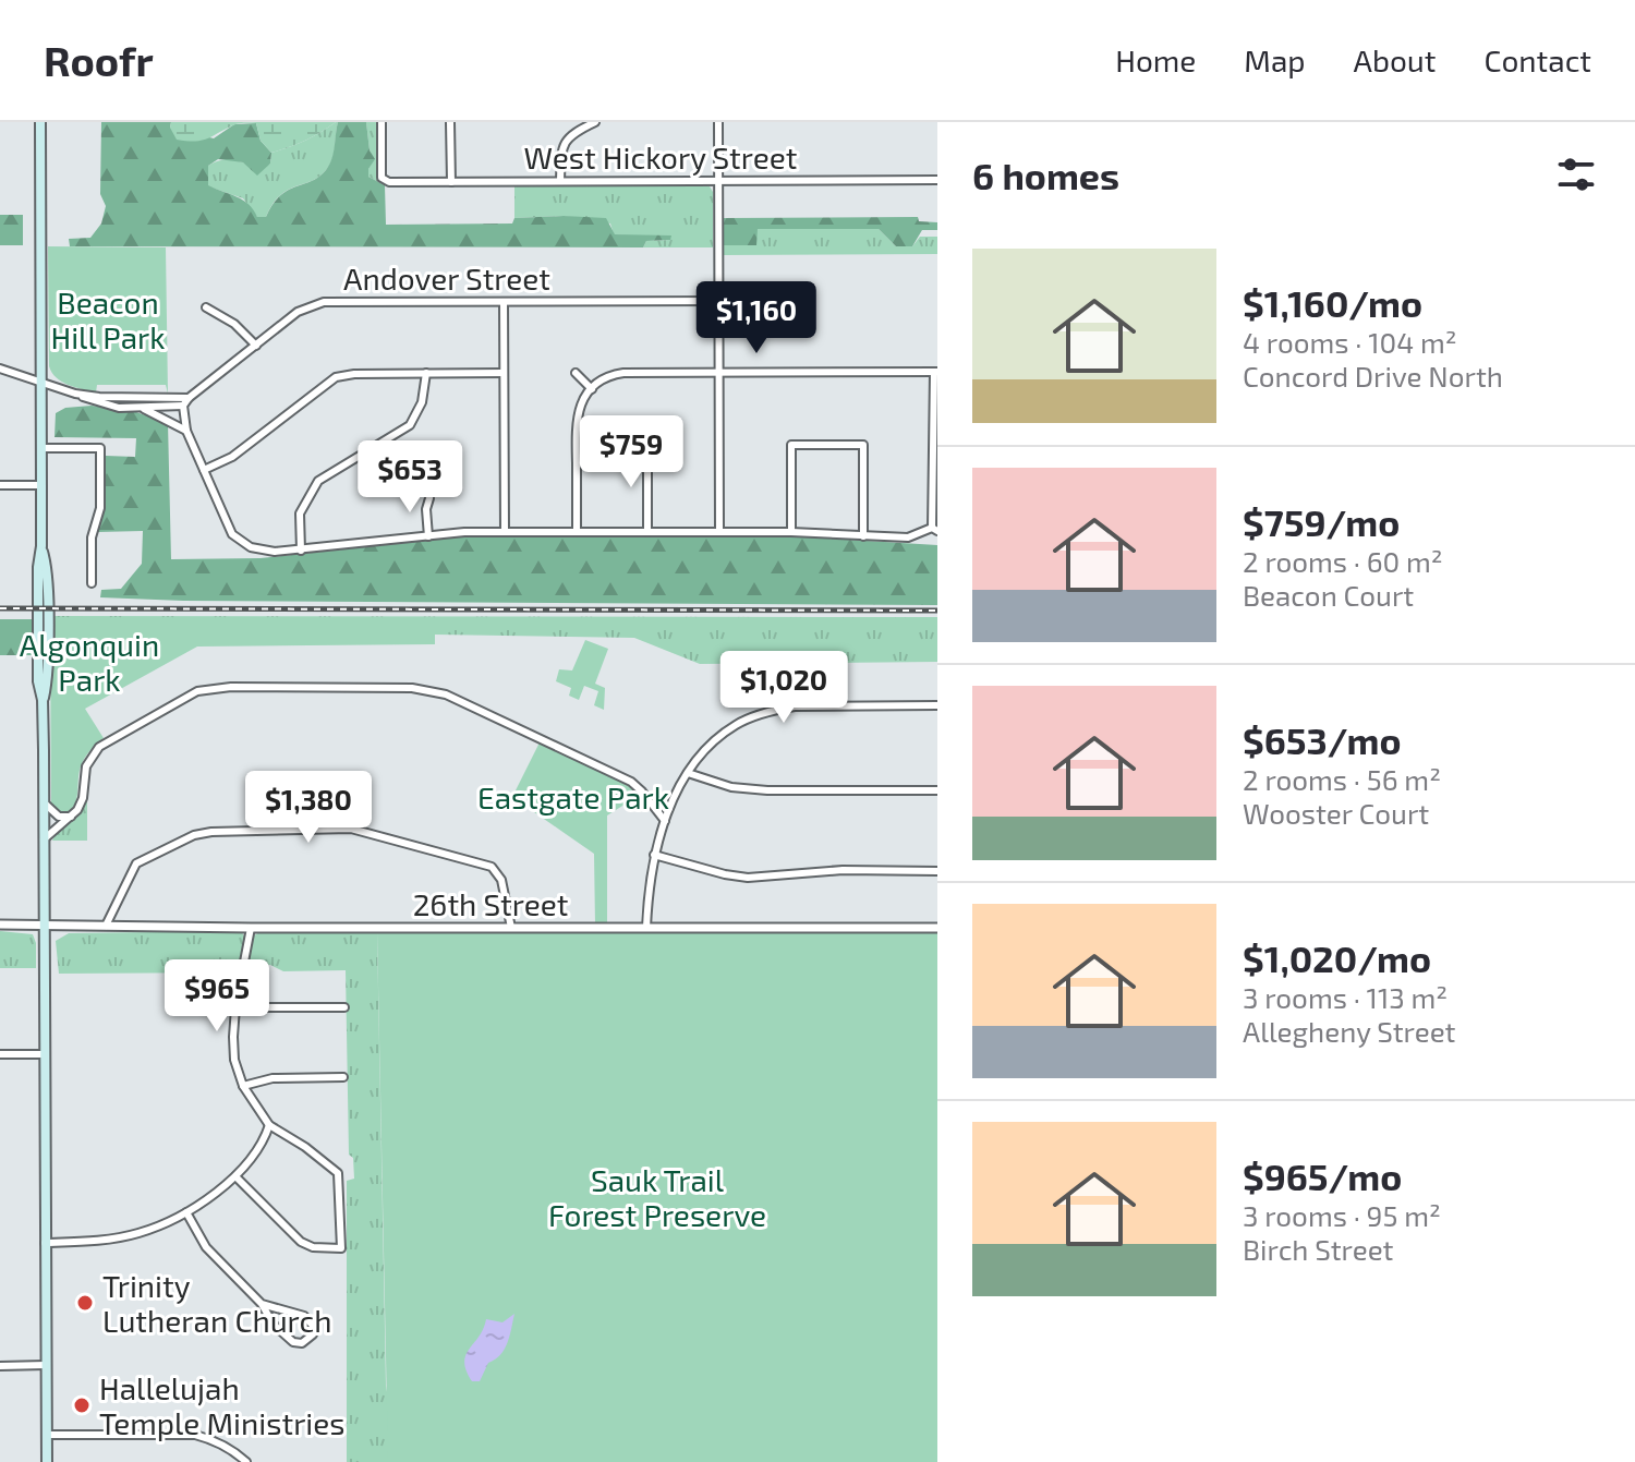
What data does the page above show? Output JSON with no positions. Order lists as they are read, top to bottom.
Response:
{
  "streets": {
    "street": ["West Hickory Street", "Andover Street", "26th Street"]
  },
  "parks": [
    "Beacon Hill Park",
    "Algonquin Park",
    "Eastgate Park",
    "Sauk Trail Forest Preserve"
  ],
  "places": ["Trinity Lutheran Church", "Hallelujah Temple Ministries"],
  "page": {
    "header": "Roofr",
    "nav": [
      "Home",
      "Map",
      "About",
      "Contact"
    ],
    "heading": "6 homes",
    "list": [
      {
        "name": "$1,160/mo",
        "note": "4 rooms · 104 m² · Concord Drive North"
      },
      {
        "name": "$759/mo",
        "note": "2 rooms · 60 m² · Beacon Court"
      },
      {
        "name": "$653/mo",
        "note": "2 rooms · 56 m² · Wooster Court"
      },
      {
        "name": "$1,020/mo",
        "note": "3 rooms · 113 m² · Allegheny Street"
      },
      {
        "name": "$965/mo",
        "note": "3 rooms · 95 m² · Birch Street"
      }
    ],
    "price": [
      "$1,160",
      "$759",
      "$653",
      "$1,020",
      "$1,380",
      "$965"
    ]
  }
}
